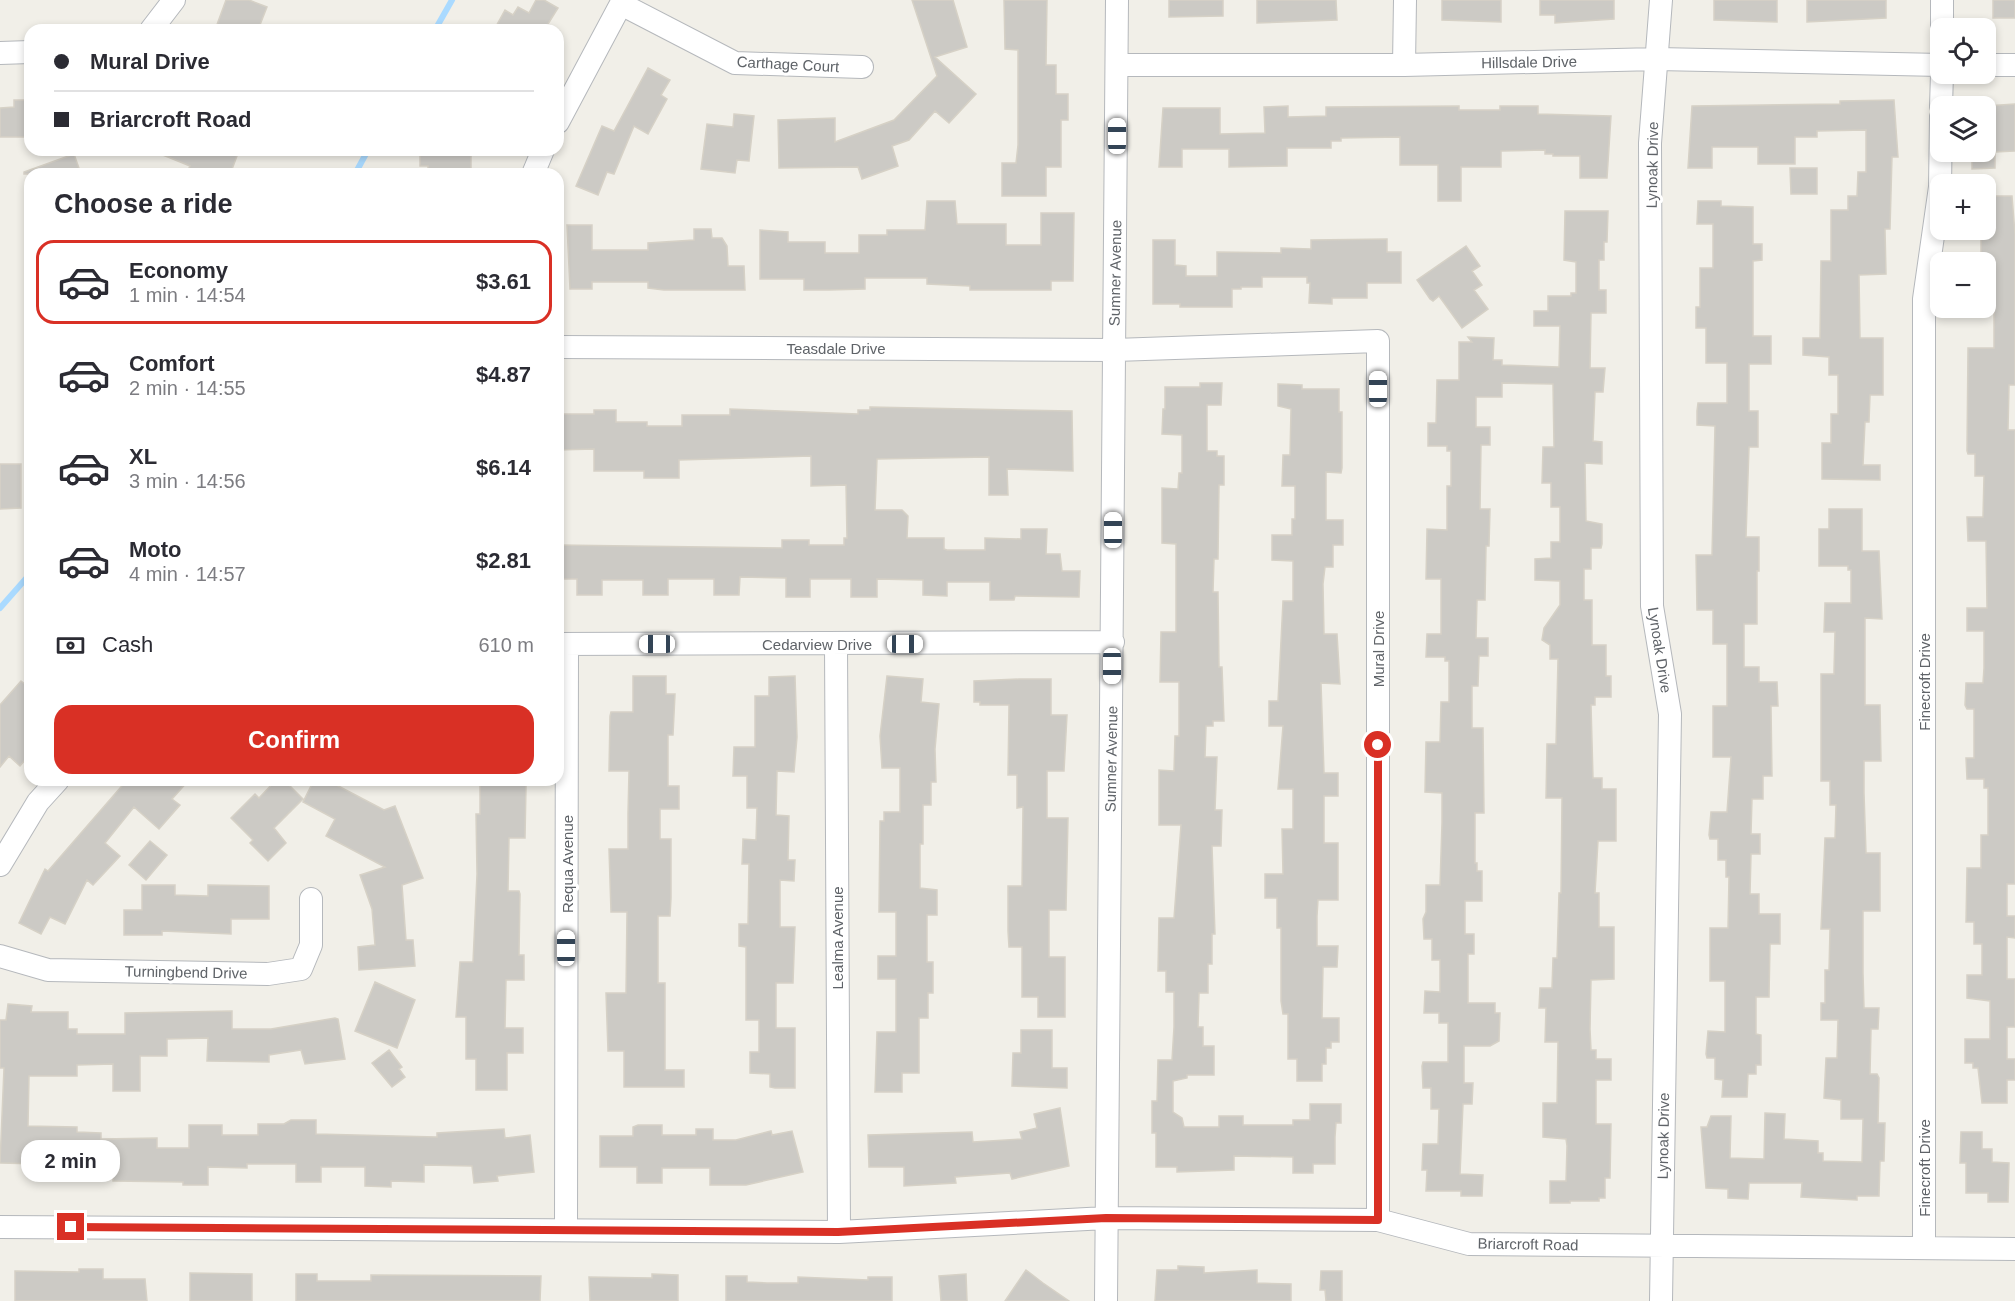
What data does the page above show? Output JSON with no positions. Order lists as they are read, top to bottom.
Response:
{
  "streets": {
    "street": [
      "Hillsdale Drive",
      "Carthage Court",
      "Lynoak Drive",
      "Sumner Avenue",
      "Teasdale Drive",
      "Cedarview Drive",
      "Mural Drive",
      "Finecroft Drive",
      "Requa Avenue",
      "Lealma Avenue",
      "Turningbend Drive",
      "Briarcroft Road"
    ]
  },
  "crossings": [
    ["Hillsdale Drive", "Lynoak Drive"],
    ["Hillsdale Drive", "Sumner Avenue"],
    ["Lynoak Drive", "Briarcroft Road"],
    ["Sumner Avenue", "Teasdale Drive"],
    ["Sumner Avenue", "Cedarview Drive"],
    ["Sumner Avenue", "Mural Drive"],
    ["Sumner Avenue", "Briarcroft Road"],
    ["Teasdale Drive", "Mural Drive"],
    ["Cedarview Drive", "Lealma Avenue"],
    ["Mural Drive", "Briarcroft Road"],
    ["Finecroft Drive", "Briarcroft Road"],
    ["Requa Avenue", "Briarcroft Road"],
    ["Lealma Avenue", "Briarcroft Road"]
  ],
  "page": {
    "map_buttons": ["+", "−"],
    "banner": ["Mural Drive", "Briarcroft Road"],
    "heading": "Choose a ride",
    "list": [
      {
        "name": "Economy",
        "note": "1 min · 14:54",
        "value": "$3.61"
      },
      {
        "name": "Comfort",
        "note": "2 min · 14:55",
        "value": "$4.87"
      },
      {
        "name": "XL",
        "note": "3 min · 14:56",
        "value": "$6.14"
      },
      {
        "name": "Moto",
        "note": "4 min · 14:57",
        "value": "$2.81"
      }
    ],
    "pay": ["Cash", "610 m"],
    "buttons": "Confirm",
    "bubble": "2 min"
  }
}
